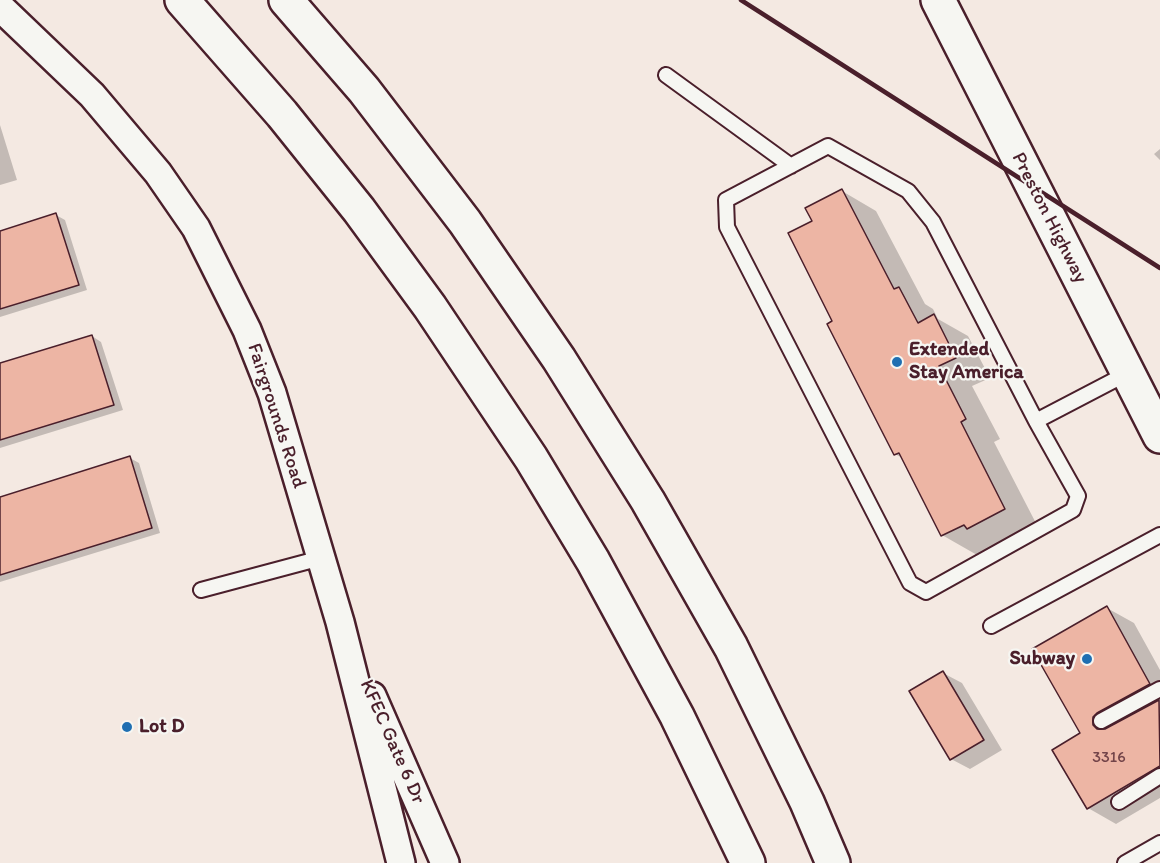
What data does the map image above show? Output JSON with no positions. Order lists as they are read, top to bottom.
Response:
{
  "streets": {
    "main road": ["Preston Highway"],
    "street": ["Fairgrounds Road", "KFEC Gate 6 Dr"]
  },
  "crossings": [
    ["Fairgrounds Road", "KFEC Gate 6 Dr"]
  ],
  "places": ["Extended Stay America", "Subway", "Lot D"],
  "house_numbers": ["3316"]
}
